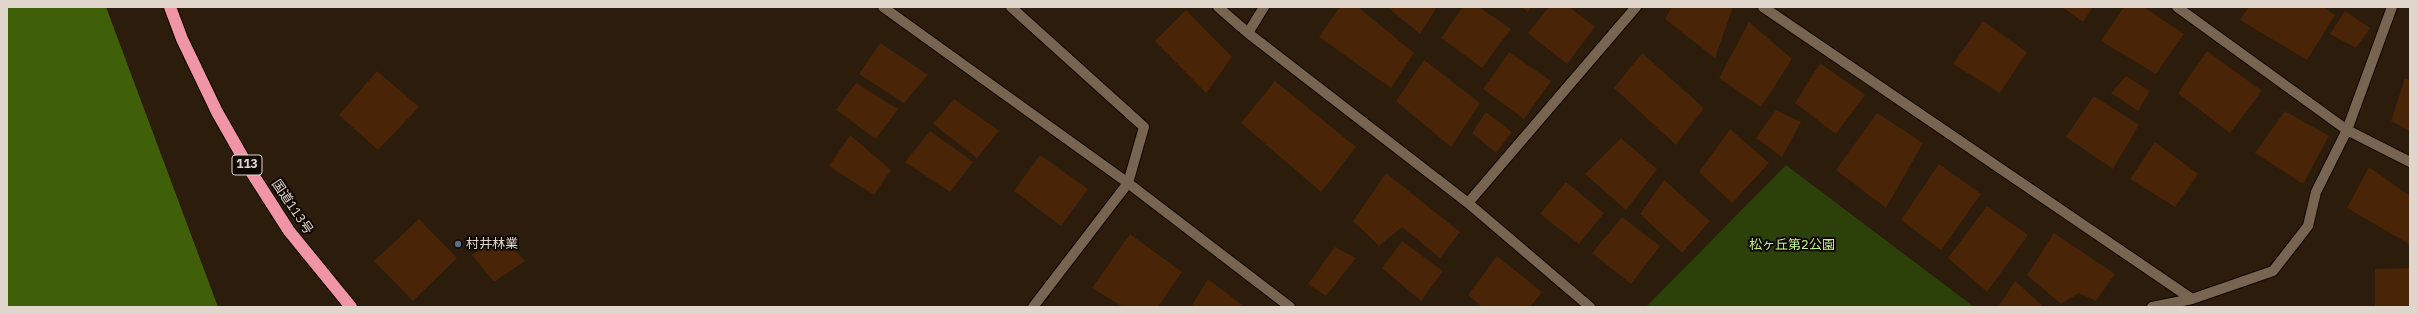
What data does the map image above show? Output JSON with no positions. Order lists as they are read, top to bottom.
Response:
{
  "streets": {
    "highway": ["113", "国道113号"]
  },
  "parks": ["松ヶ丘第2公園"],
  "places": ["村井林業"]
}
